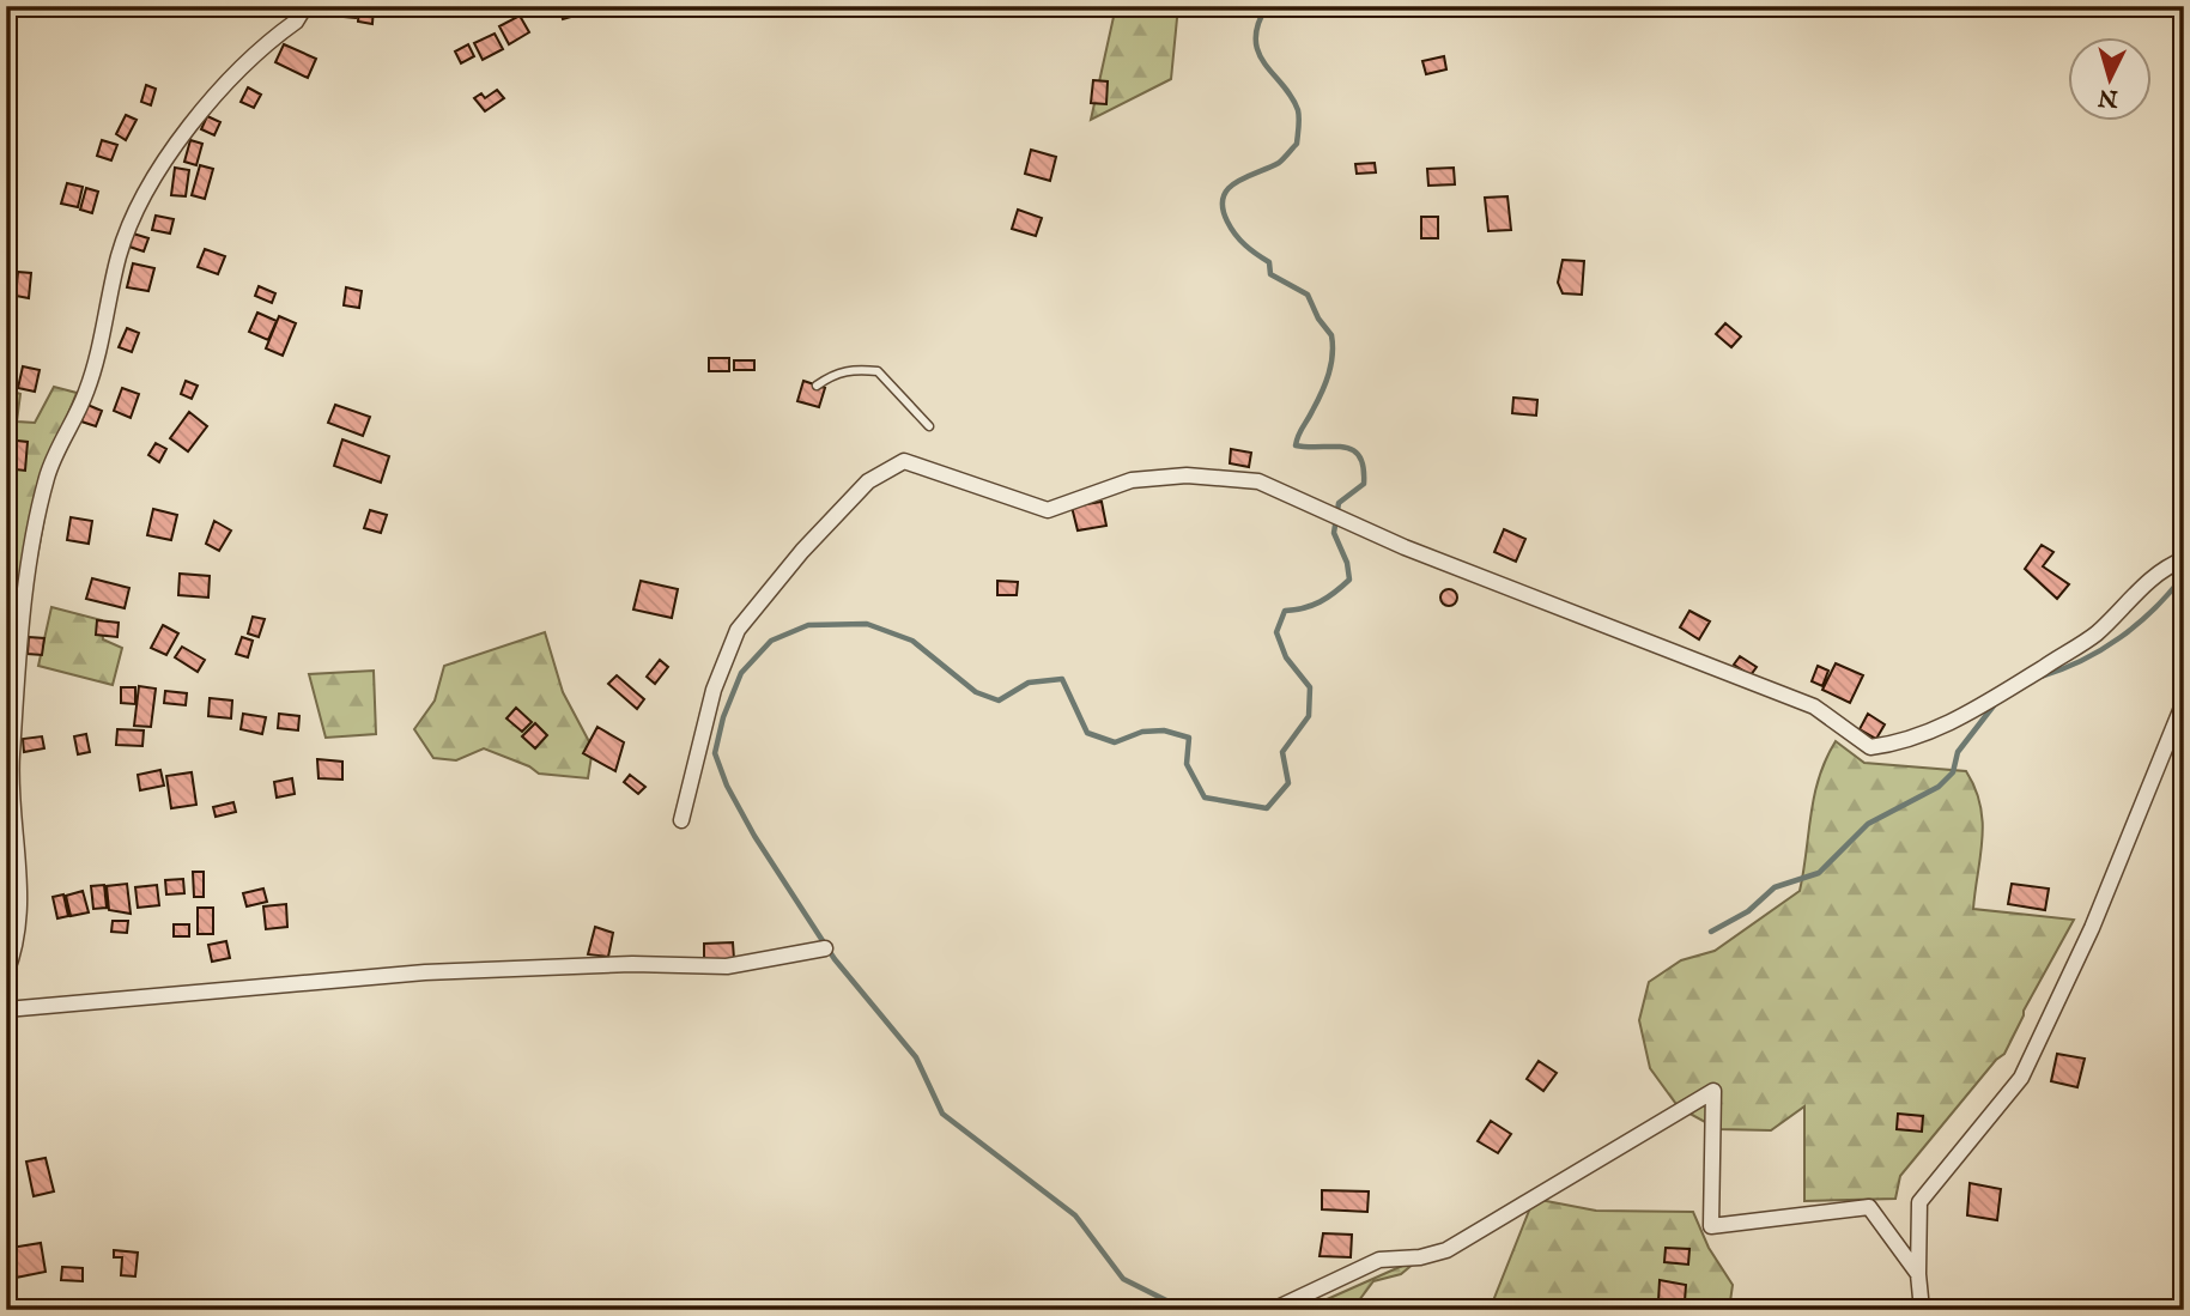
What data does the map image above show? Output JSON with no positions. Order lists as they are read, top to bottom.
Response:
{
  "north": "bottom"
}
